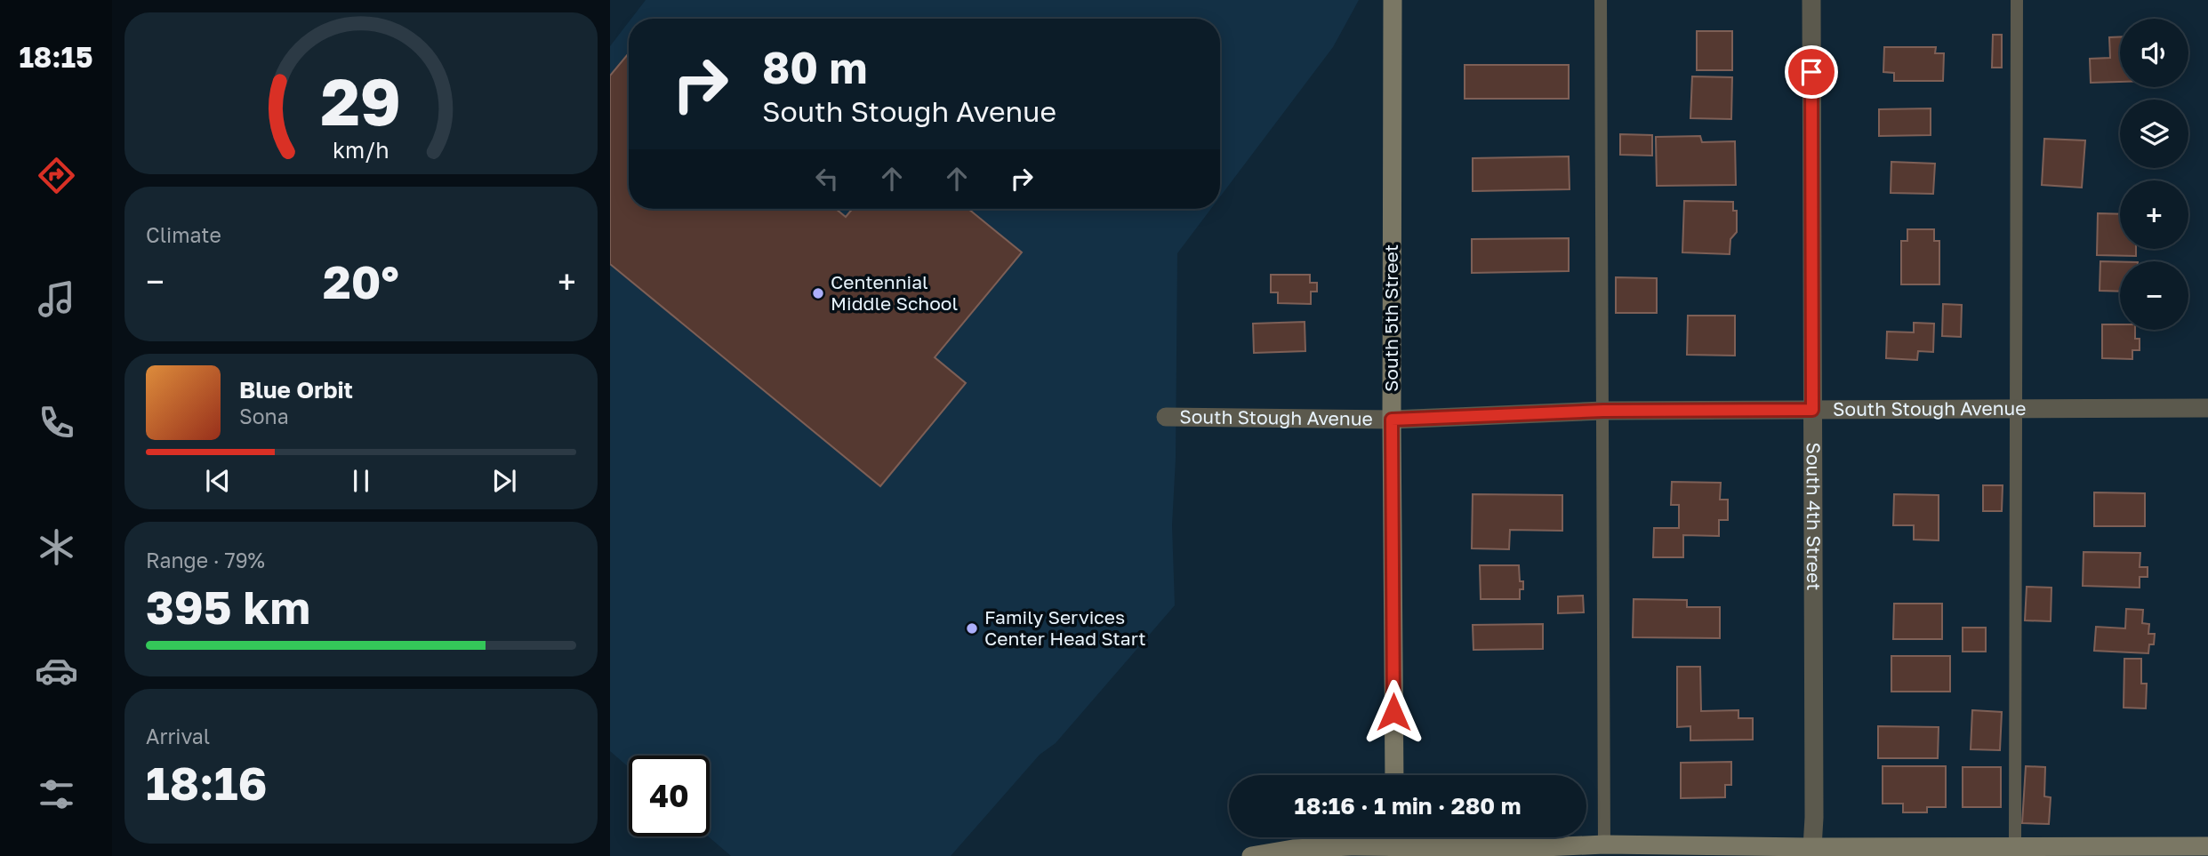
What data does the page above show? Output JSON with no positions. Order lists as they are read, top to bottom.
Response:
{
  "streets": {
    "street": ["South 5th Street", "South Stough Avenue", "South 4th Street"]
  },
  "crossings": [
    ["South 5th Street", "South Stough Avenue"],
    ["South Stough Avenue", "South 4th Street"]
  ],
  "places": ["Centennial Middle School", "Family Services Center Head Start"],
  "page": {
    "tabs": "18:15",
    "map_buttons": ["+", "−"],
    "turn": ["80 m", "South Stough Avenue"],
    "tile": [
      "Climate",
      ["Range · 79%", "395 km"],
      ["Arrival", "18:16"]
    ],
    "heat": ["−", "20°", "+"],
    "song": ["Blue Orbit", "Sona"],
    "limit": "40",
    "trip": "18:16 · 1 min · 280 m",
    "gauge": ["29", "km/h"]
  }
}
